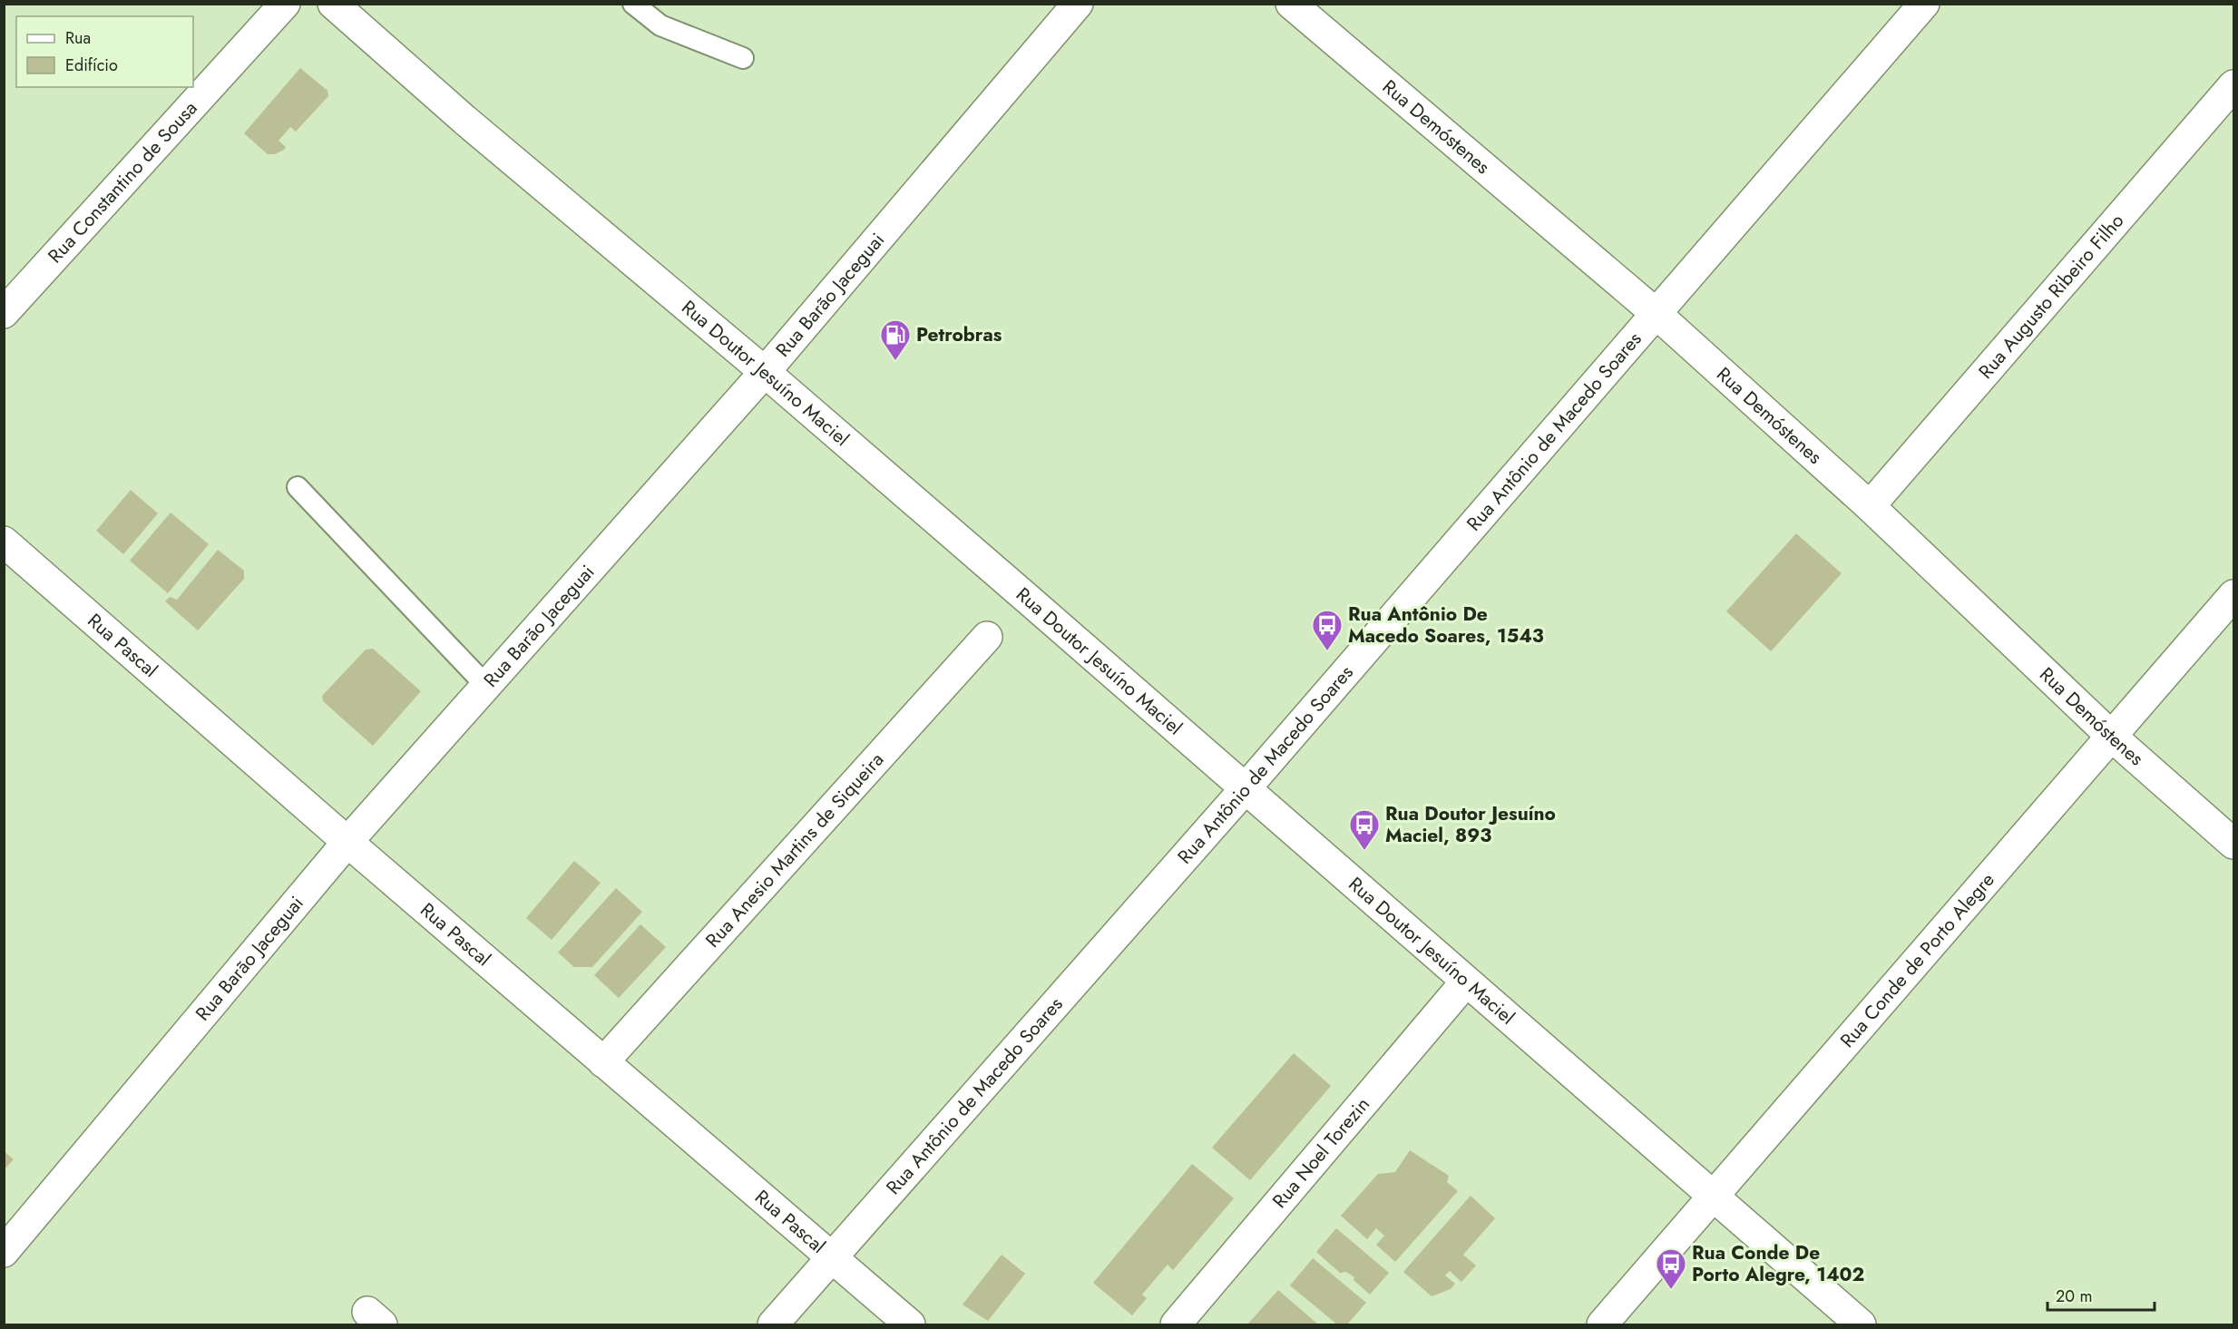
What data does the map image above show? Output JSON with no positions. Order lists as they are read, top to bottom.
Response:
{
  "streets": {
    "street": [
      "Rua Demóstenes",
      "Rua Constantino de Sousa",
      "Rua Barão Jaceguai",
      "Rua Augusto Ribeiro Filho",
      "Rua Doutor Jesuíno Maciel",
      "Rua Antônio de Macedo Soares",
      "Rua Pascal",
      "Rua Anesio Martins de Siqueira",
      "Rua Conde de Porto Alegre",
      "Rua Noel Torezin"
    ]
  },
  "crossings": [
    ["Rua Demóstenes", "Rua Augusto Ribeiro Filho"],
    ["Rua Demóstenes", "Rua Antônio de Macedo Soares"],
    ["Rua Demóstenes", "Rua Conde de Porto Alegre"],
    ["Rua Barão Jaceguai", "Rua Doutor Jesuíno Maciel"],
    ["Rua Barão Jaceguai", "Rua Pascal"],
    ["Rua Doutor Jesuíno Maciel", "Rua Antônio de Macedo Soares"],
    ["Rua Doutor Jesuíno Maciel", "Rua Conde de Porto Alegre"],
    ["Rua Doutor Jesuíno Maciel", "Rua Noel Torezin"],
    ["Rua Antônio de Macedo Soares", "Rua Pascal"],
    ["Rua Pascal", "Rua Anesio Martins de Siqueira"]
  ],
  "places": {
    "fuel station": ["Petrobras"],
    "bus stop": ["Rua Antônio De Macedo Soares, 1543", "Rua Doutor Jesuíno Maciel, 893", "Rua Conde De Porto Alegre, 1402"]
  },
  "legend": ["Rua", "Edifício"],
  "scale_bar": "20 m"
}
